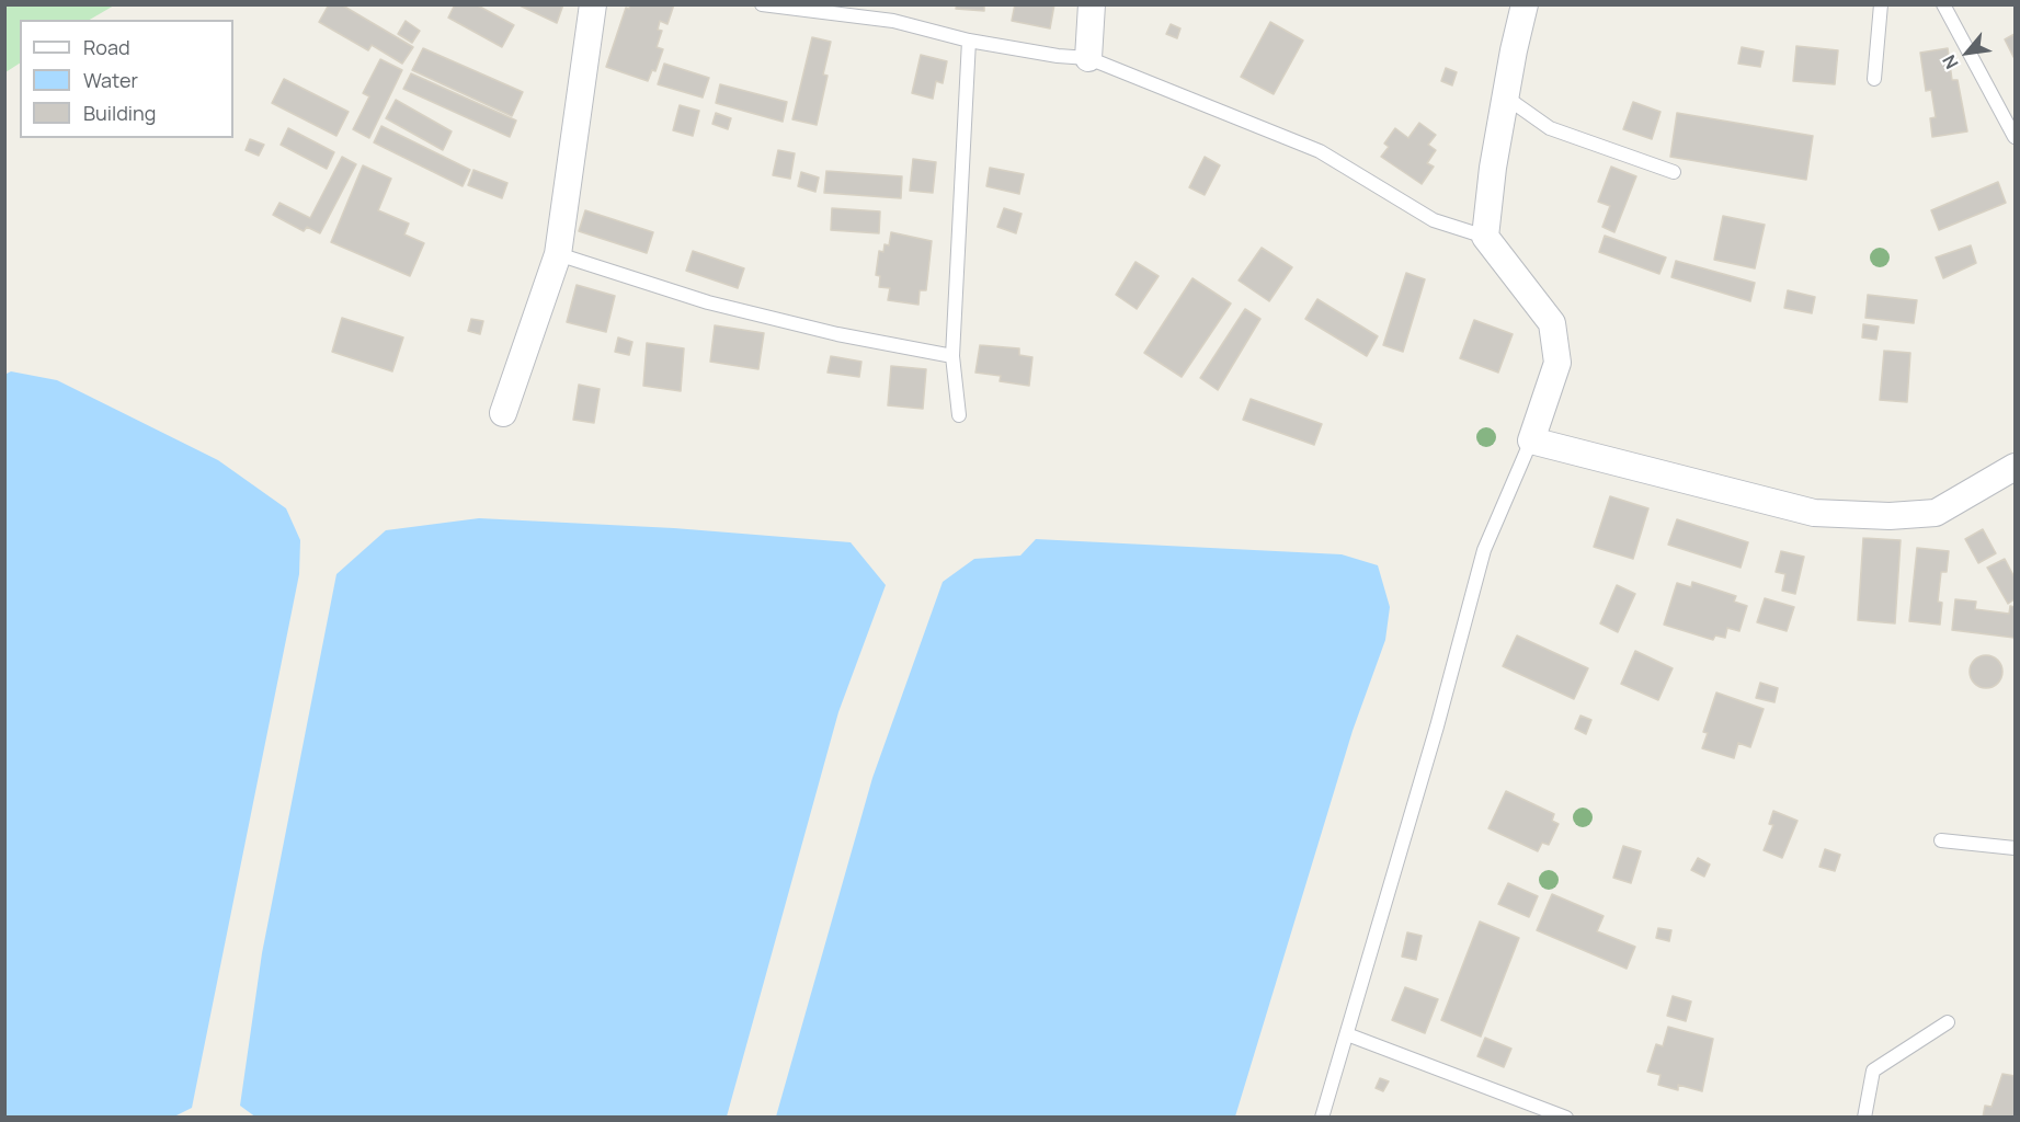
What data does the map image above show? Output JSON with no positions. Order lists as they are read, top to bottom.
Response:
{
  "legend": ["Road", "Water", "Building"],
  "north": "bottom left"
}
